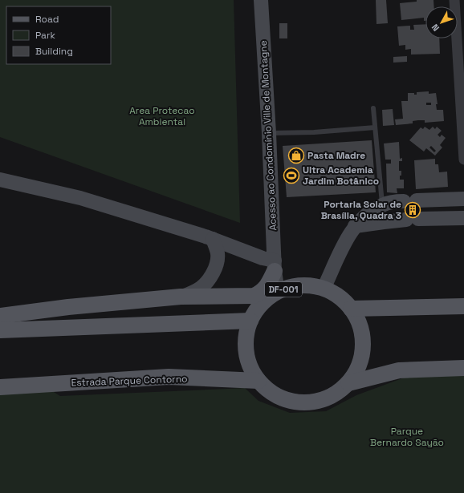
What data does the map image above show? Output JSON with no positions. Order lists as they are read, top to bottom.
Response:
{
  "streets": {
    "main road": ["DF-001", "Estrada Parque Contorno"],
    "street": ["Acesso ao Condomínio Ville de Montagne"]
  },
  "crossings": [
    ["DF-001", "Estrada Parque Contorno"]
  ],
  "parks": ["Area Protecao Ambiental", "Parque Bernardo Sayão"],
  "places": {
    "shop": ["Pasta Madre"],
    "sports": ["Ultra Academia Jardim Botânico"],
    "building": ["Portaria Solar de Brasília, Quadra 3"]
  },
  "legend": ["Road", "Park", "Building"],
  "north": "bottom left"
}
